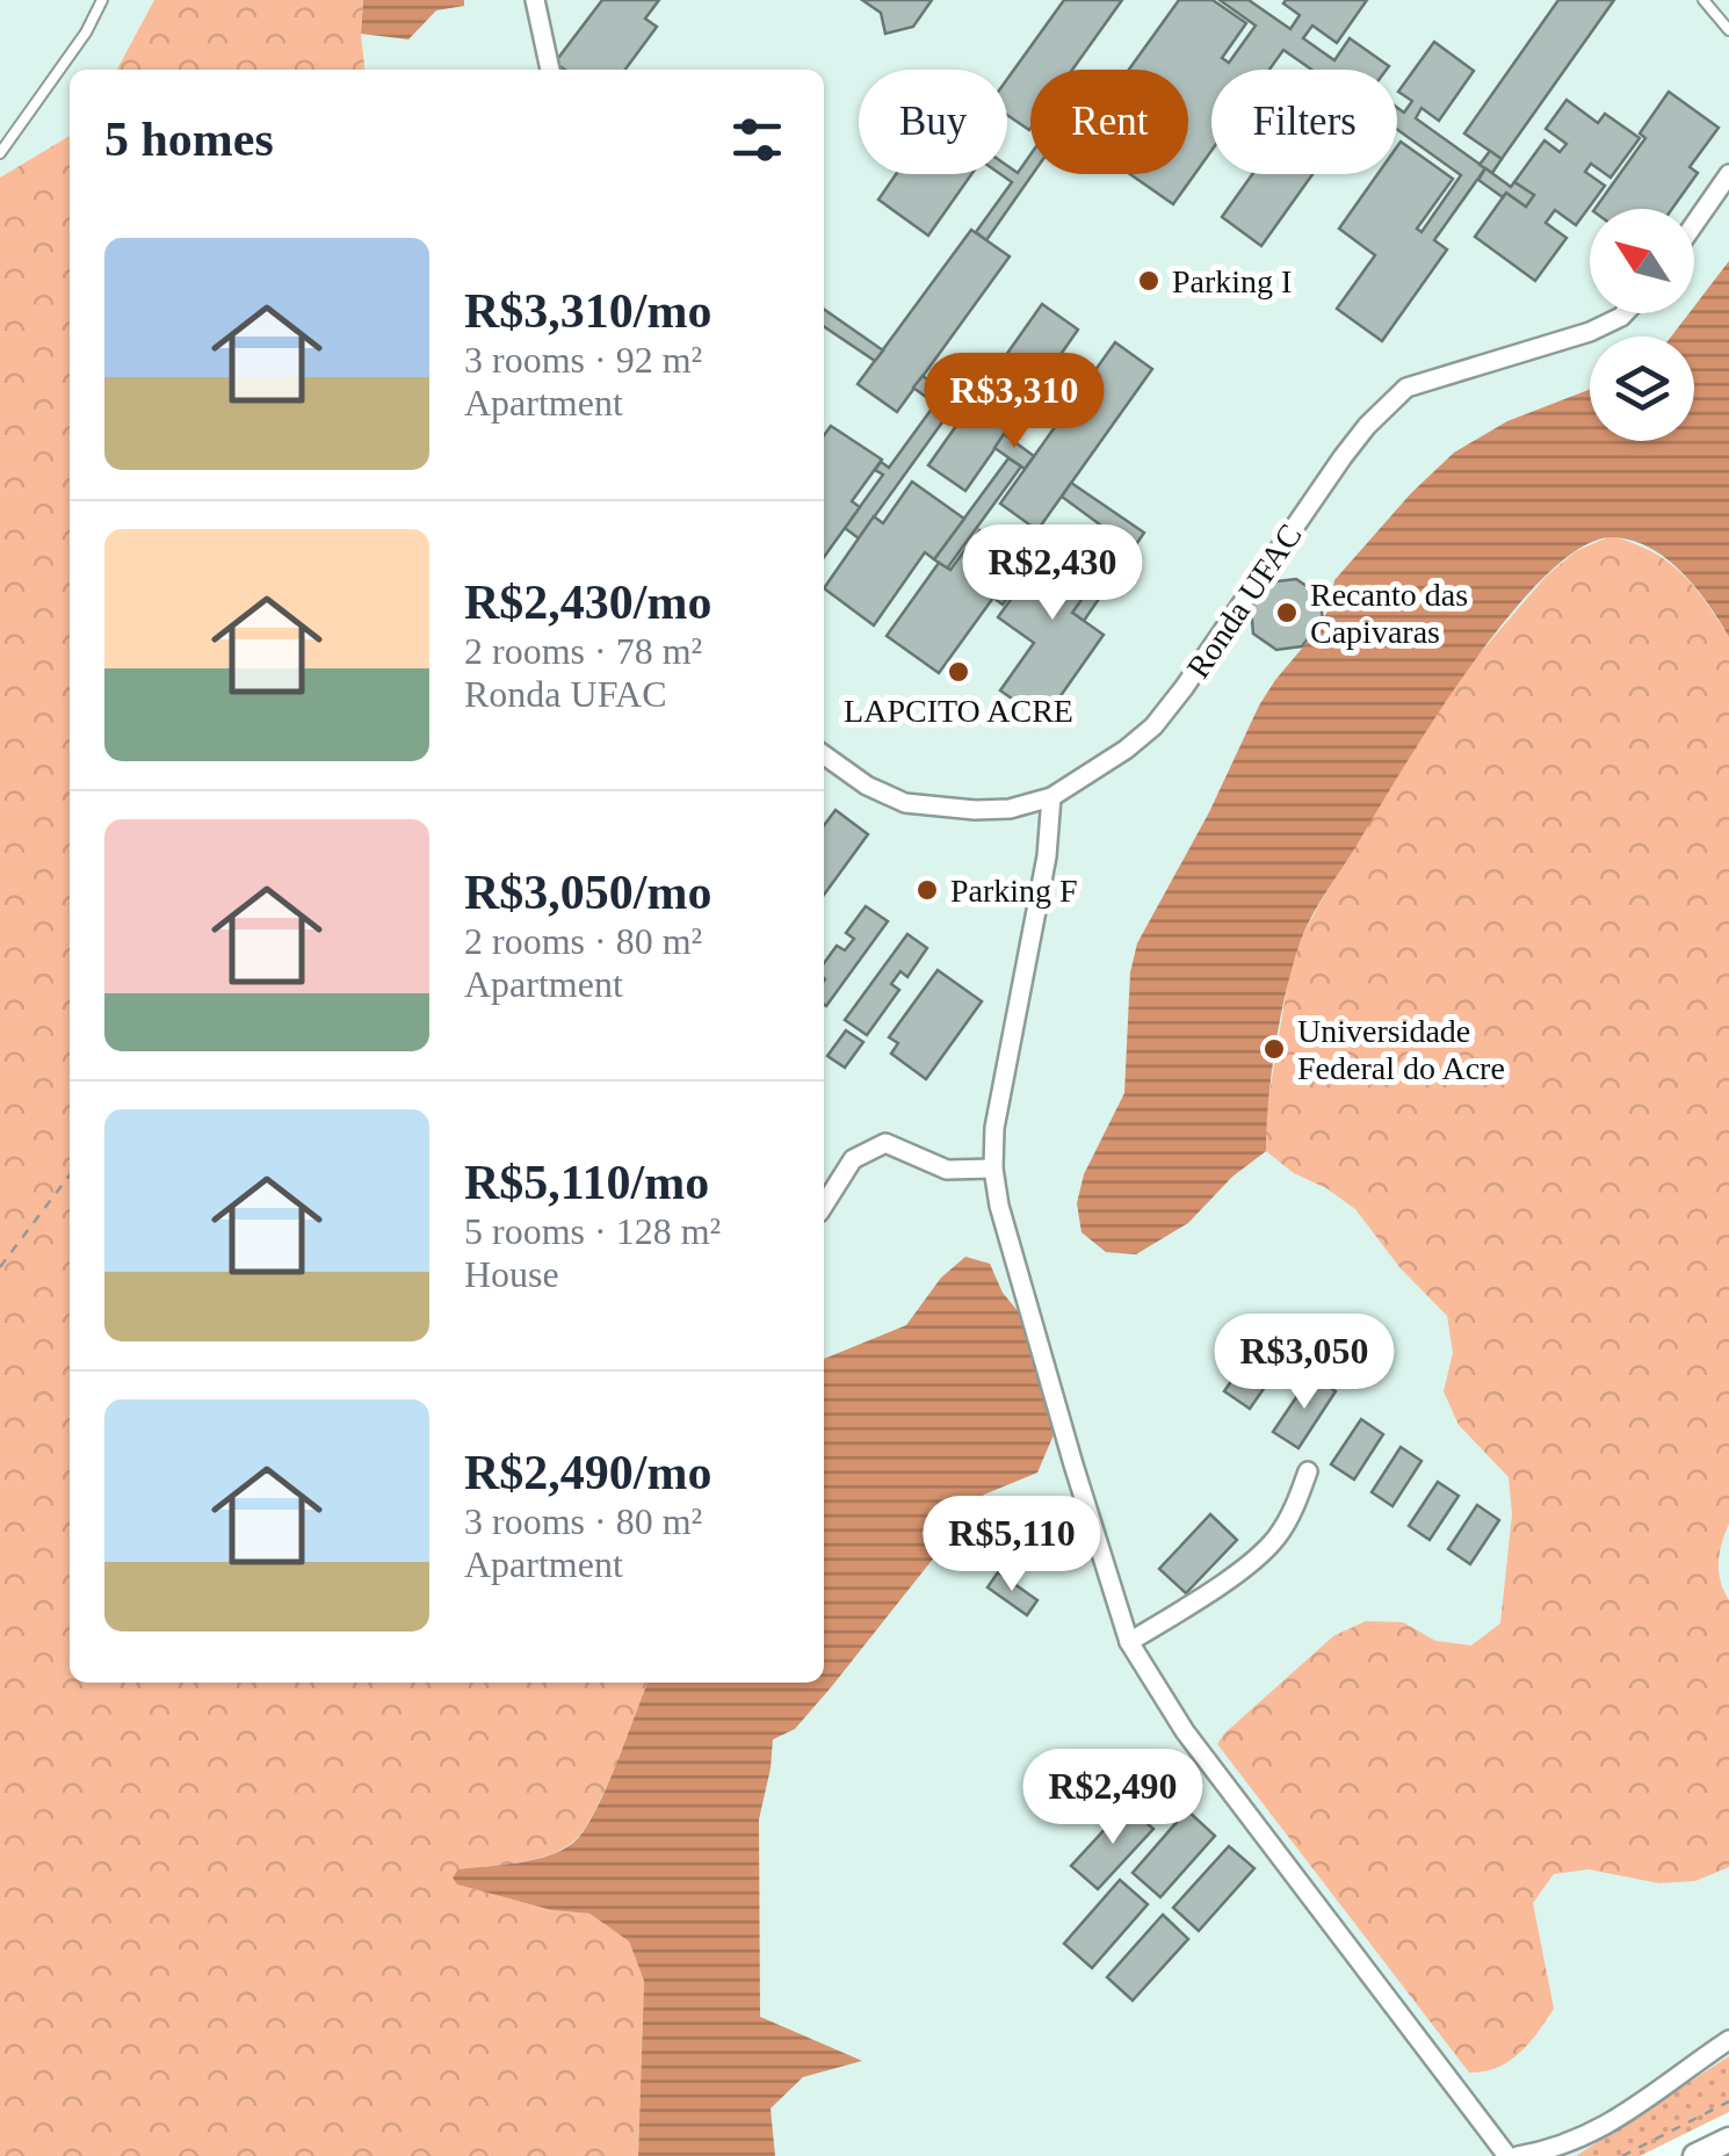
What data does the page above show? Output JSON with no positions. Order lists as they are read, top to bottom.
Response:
{
  "streets": {
    "street": ["Ronda UFAC"]
  },
  "places": [
    "Parking I",
    "Recanto das Capivaras",
    "LAPCITO ACRE",
    "Parking F",
    "Universidade Federal do Acre"
  ],
  "north": "top left",
  "page": {
    "chip": ["Buy", "Rent", "Filters"],
    "heading": "5 homes",
    "list": [
      {
        "name": "R$3,310/mo",
        "note": "3 rooms · 92 m² · Apartment"
      },
      {
        "name": "R$2,430/mo",
        "note": "2 rooms · 78 m² · Ronda UFAC"
      },
      {
        "name": "R$3,050/mo",
        "note": "2 rooms · 80 m² · Apartment"
      },
      {
        "name": "R$5,110/mo",
        "note": "5 rooms · 128 m² · House"
      },
      {
        "name": "R$2,490/mo",
        "note": "3 rooms · 80 m² · Apartment"
      }
    ],
    "price": [
      "R$3,310",
      "R$2,430",
      "R$3,050",
      "R$5,110",
      "R$2,490"
    ]
  }
}
